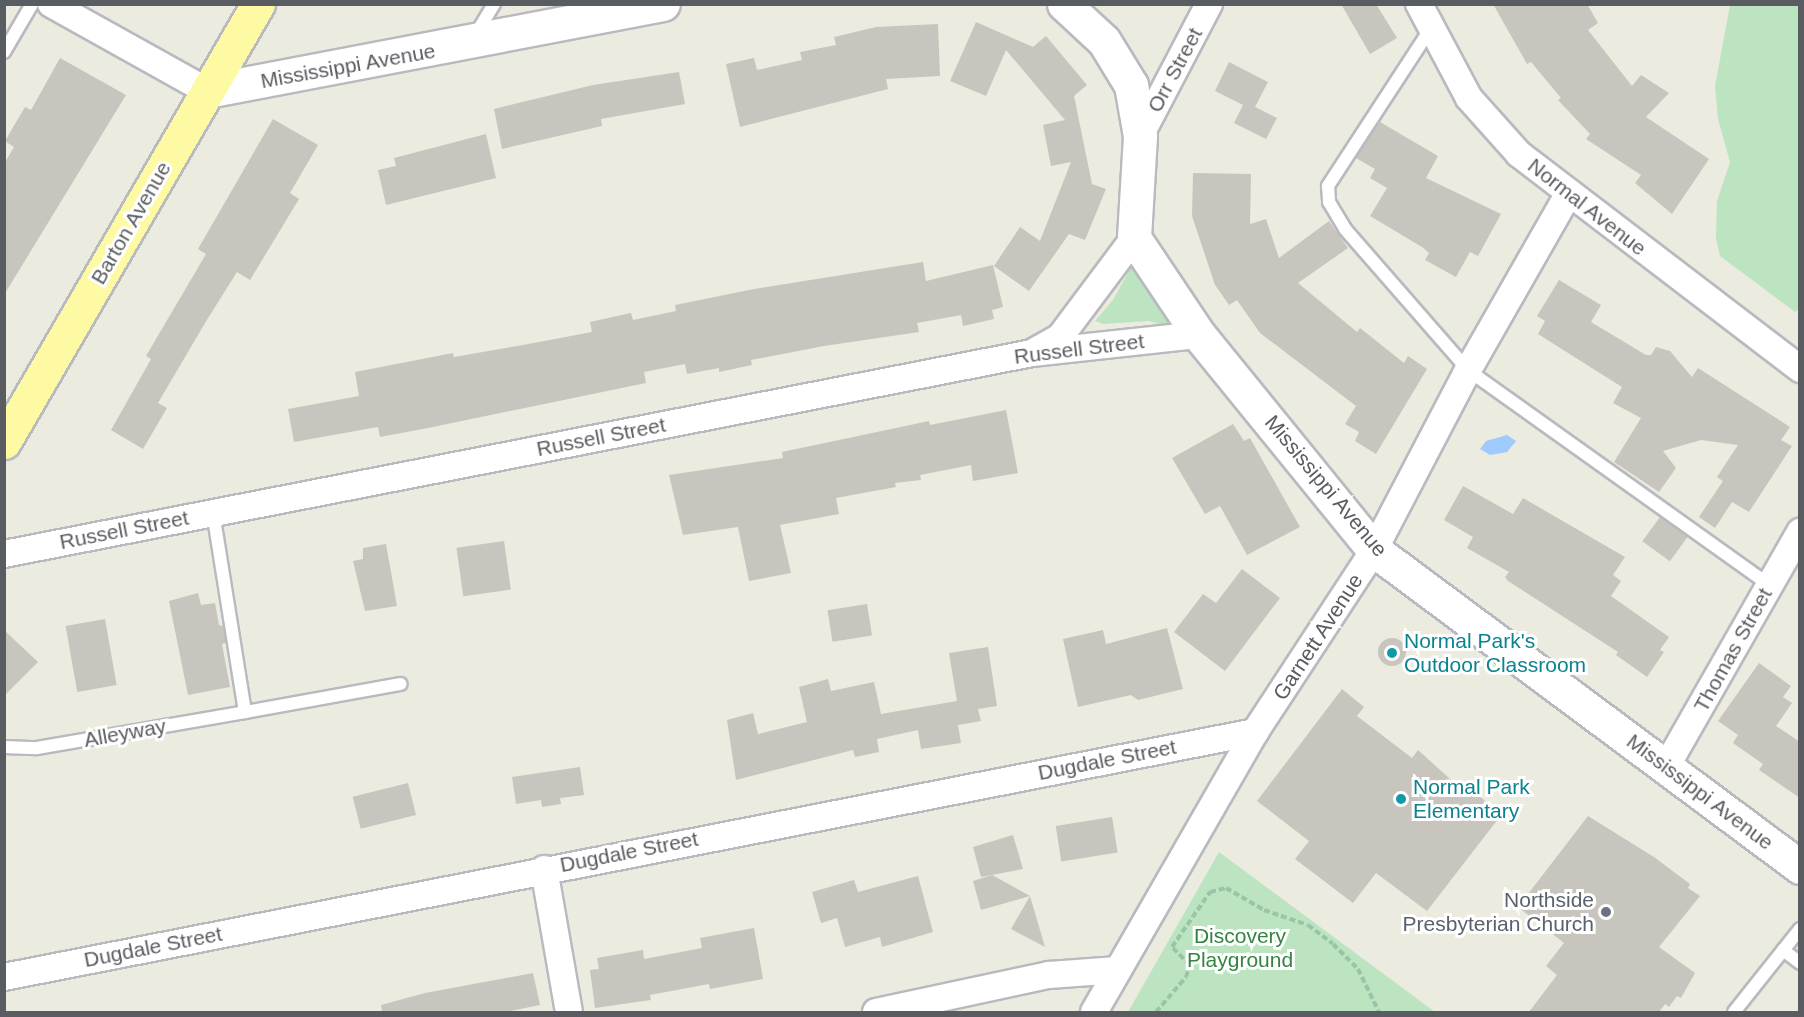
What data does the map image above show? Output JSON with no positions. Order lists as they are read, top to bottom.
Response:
{
  "streets": {
    "main road": ["Barton Avenue"],
    "street": [
      "Mississippi Avenue",
      "Orr Street",
      "Normal Avenue",
      "Russell Street",
      "Garnett Avenue",
      "Thomas Street",
      "Dugdale Street"
    ],
    "lane": ["Alleyway"]
  },
  "crossings": [
    ["Mississippi Avenue", "Barton Avenue"],
    ["Mississippi Avenue", "Russell Street"],
    ["Mississippi Avenue", "Garnett Avenue"],
    ["Mississippi Avenue", "Thomas Street"],
    ["Normal Avenue", "Garnett Avenue"],
    ["Garnett Avenue", "Dugdale Street"]
  ],
  "parks": ["Discovery Playground"],
  "places": ["Normal Park's Outdoor Classroom", "Normal Park Elementary", "Northside Presbyterian Church"]
}
